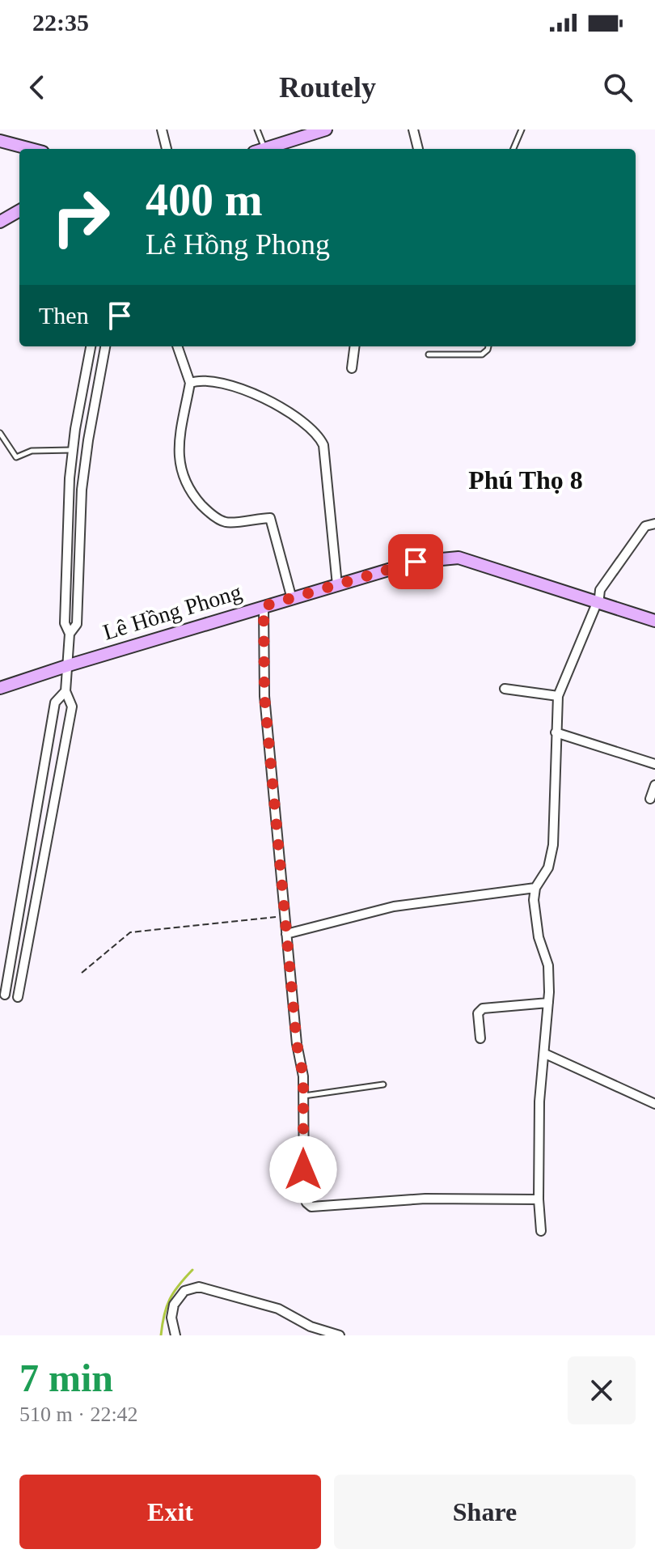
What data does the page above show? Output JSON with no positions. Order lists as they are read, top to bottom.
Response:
{
  "streets": {
    "street": ["Lê Hồng Phong"]
  },
  "districts": ["Phú Thọ 8"],
  "page": {
    "status": "22:35",
    "header": "Routely",
    "turn": ["400 m", "Lê Hồng Phong"],
    "then": "Then",
    "heading": ["7 min", "510 m · 22:42"],
    "buttons": ["Exit", "Share"]
  }
}
